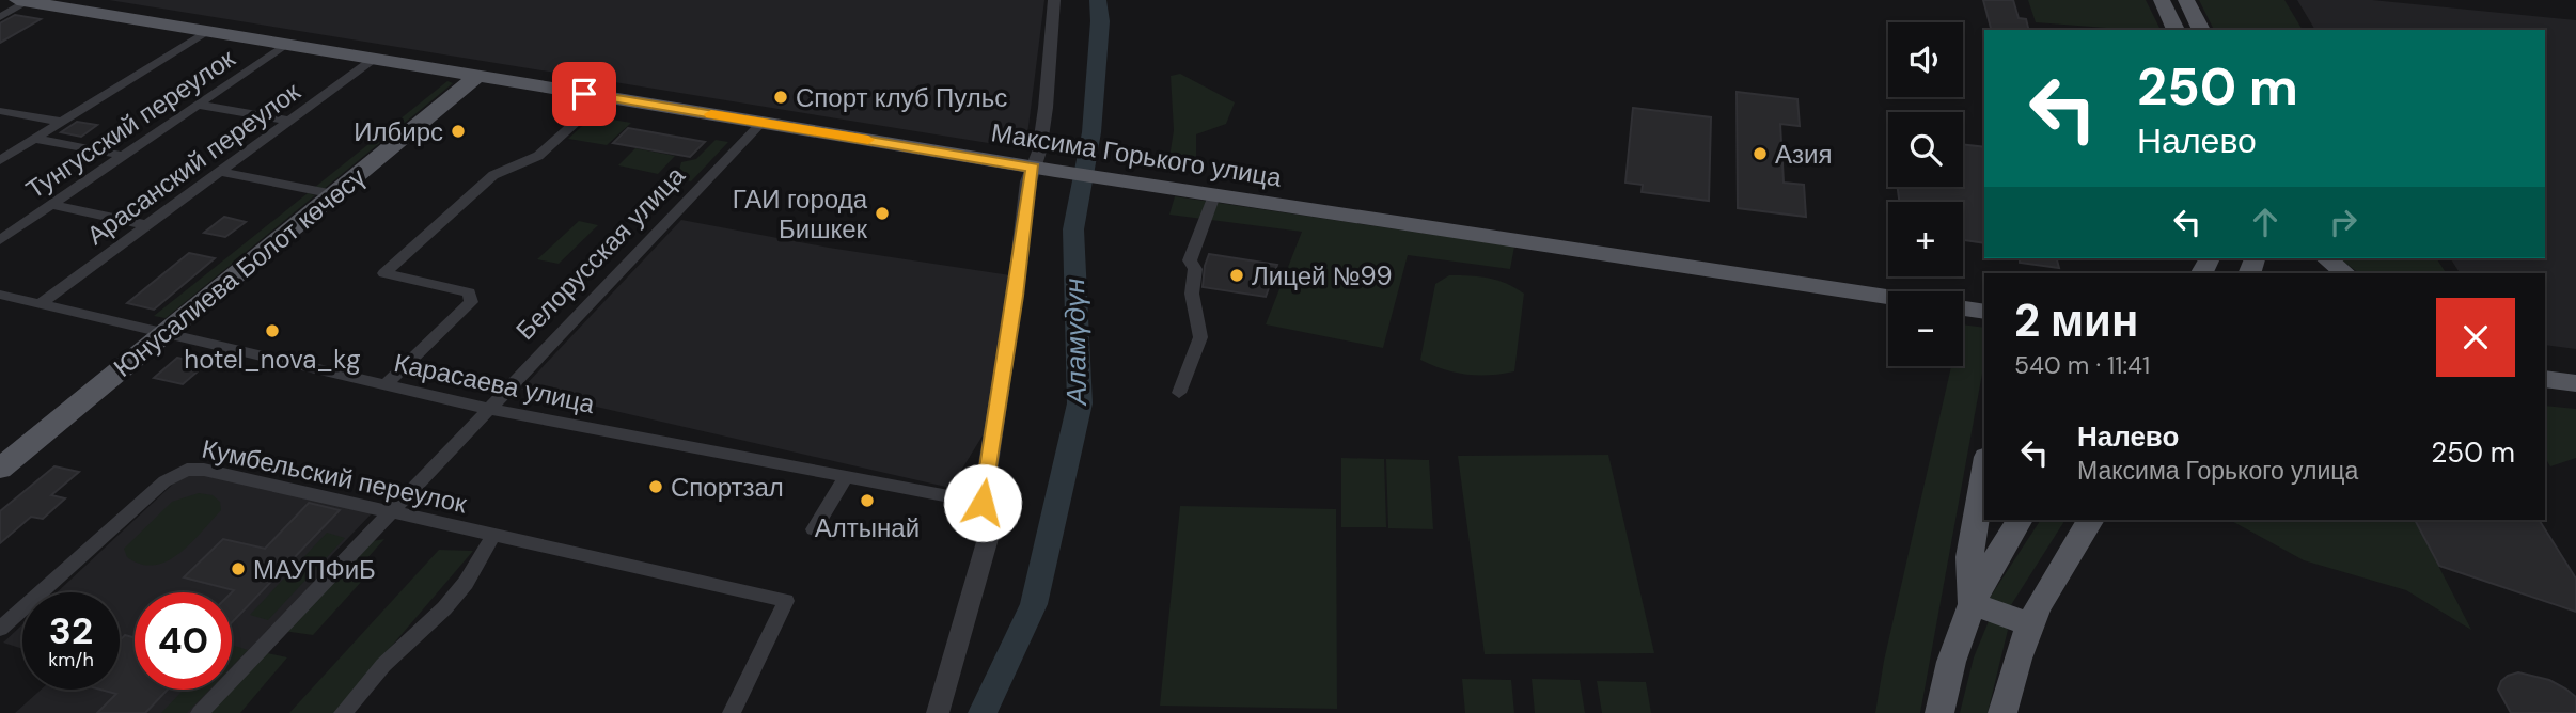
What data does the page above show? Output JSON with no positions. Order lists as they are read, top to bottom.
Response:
{
  "streets": {
    "main road": ["Максима Горького улица", "Юнусалиева Болот көчөсү"],
    "street": [
      "Тунгусский переулок",
      "Арасанский переулок",
      "Белорусская улица",
      "Карасаева улица",
      "Кумбельский переулок"
    ]
  },
  "crossings": [
    ["Тунгусский переулок", "Максима Горького улица"],
    ["Максима Горького улица", "Арасанский переулок"],
    ["Максима Горького улица", "Белорусская улица"],
    ["Максима Горького улица", "Юнусалиева Болот көчөсү"],
    ["Арасанский переулок", "Карасаева улица"],
    ["Белорусская улица", "Карасаева улица"],
    ["Белорусская улица", "Кумбельский переулок"],
    ["Юнусалиева Болот көчөсү", "Карасаева улица"]
  ],
  "water": ["Аламүдүн"],
  "places": [
    "Спорт клуб Пульс",
    "Илбирс",
    "Азия",
    "ГАИ города Бишкек",
    "Лицей №99",
    "hotel_nova_kg",
    "Спортзал",
    "Алтынай",
    "МАУПФиБ"
  ],
  "page": {
    "map_buttons": ["+", "−"],
    "turn": ["250 m", "Налево"],
    "heading": ["2 мин", "540 m · 11:41"],
    "list": [
      {
        "name": "Налево",
        "note": "Максима Горького улица",
        "value": "250 m"
      }
    ],
    "speed": "32 km/h",
    "limit": "40"
  }
}
